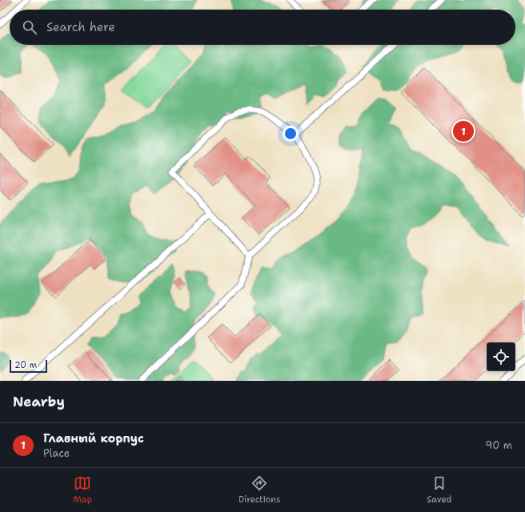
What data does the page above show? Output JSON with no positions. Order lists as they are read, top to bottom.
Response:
{
  "scale_bar": "20 m",
  "page": {
    "search": "Search here",
    "pins": "1",
    "scale": "20 m",
    "heading": "Nearby",
    "list": [
      {
        "mark": "1",
        "name": "Главный корпус",
        "note": "Place",
        "value": "90 m"
      }
    ],
    "nav": ["Map", "Directions", "Saved"]
  }
}
